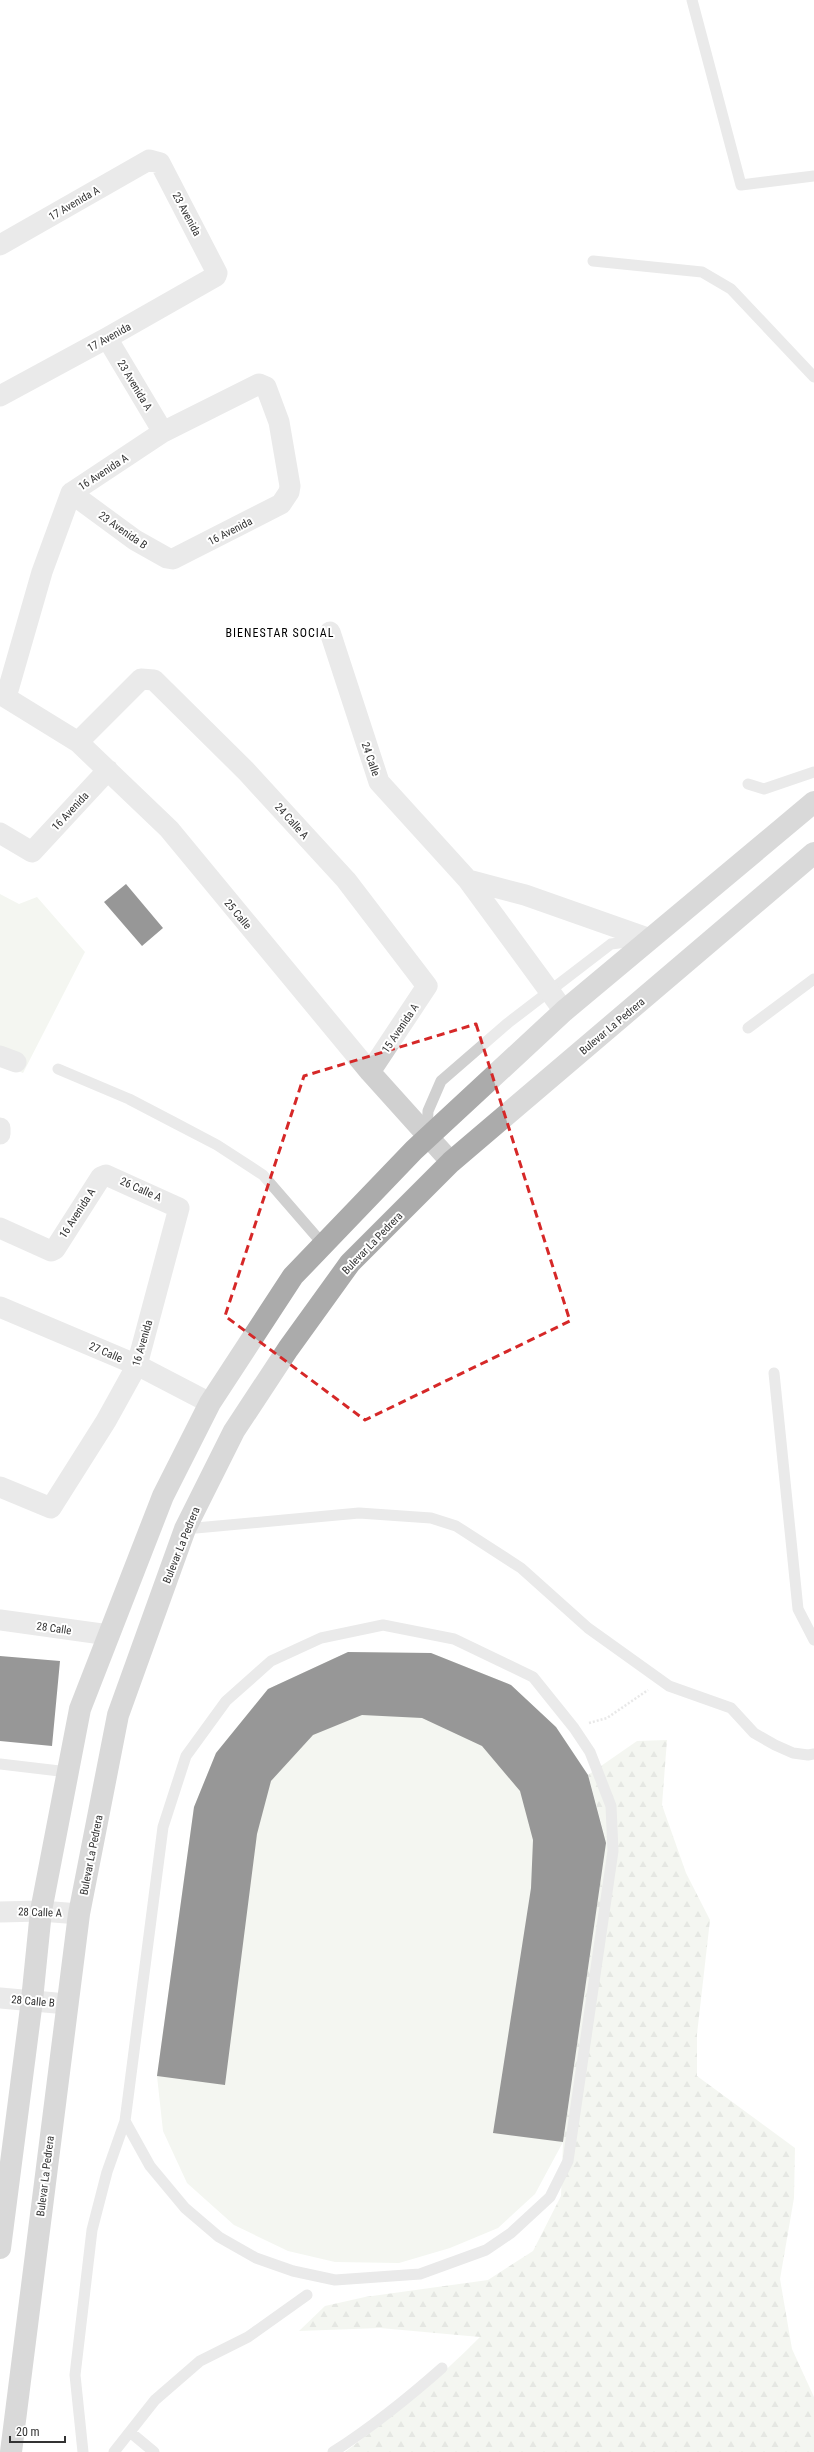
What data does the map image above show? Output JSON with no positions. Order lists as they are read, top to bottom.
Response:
{
  "streets": {
    "main road": ["Bulevar La Pedrera"],
    "street": [
      "17 Avenida A",
      "23 Avenida",
      "17 Avenida",
      "23 Avenida A",
      "16 Avenida A",
      "23 Avenida B",
      "16 Avenida",
      "24 Calle",
      "24 Calle A",
      "25 Calle",
      "15 Avenida A",
      "26 Calle A",
      "27 Calle",
      "28 Calle",
      "28 Calle A",
      "28 Calle B"
    ]
  },
  "crossings": [
    ["17 Avenida A", "23 Avenida"],
    ["23 Avenida", "17 Avenida"],
    ["17 Avenida", "23 Avenida A"],
    ["23 Avenida A", "16 Avenida A"],
    ["16 Avenida A", "23 Avenida B"],
    ["16 Avenida A", "16 Avenida"],
    ["16 Avenida A", "25 Calle"],
    ["16 Avenida A", "26 Calle A"],
    ["23 Avenida B", "16 Avenida"],
    ["16 Avenida", "25 Calle"],
    ["16 Avenida", "26 Calle A"],
    ["16 Avenida", "27 Calle"],
    ["24 Calle A", "25 Calle"],
    ["24 Calle A", "15 Avenida A"],
    ["25 Calle", "Bulevar La Pedrera"],
    ["25 Calle", "15 Avenida A"],
    ["Bulevar La Pedrera", "28 Calle A"],
    ["Bulevar La Pedrera", "28 Calle B"]
  ],
  "districts": ["BIENESTAR SOCIAL"],
  "scale_bar": "20 m"
}
